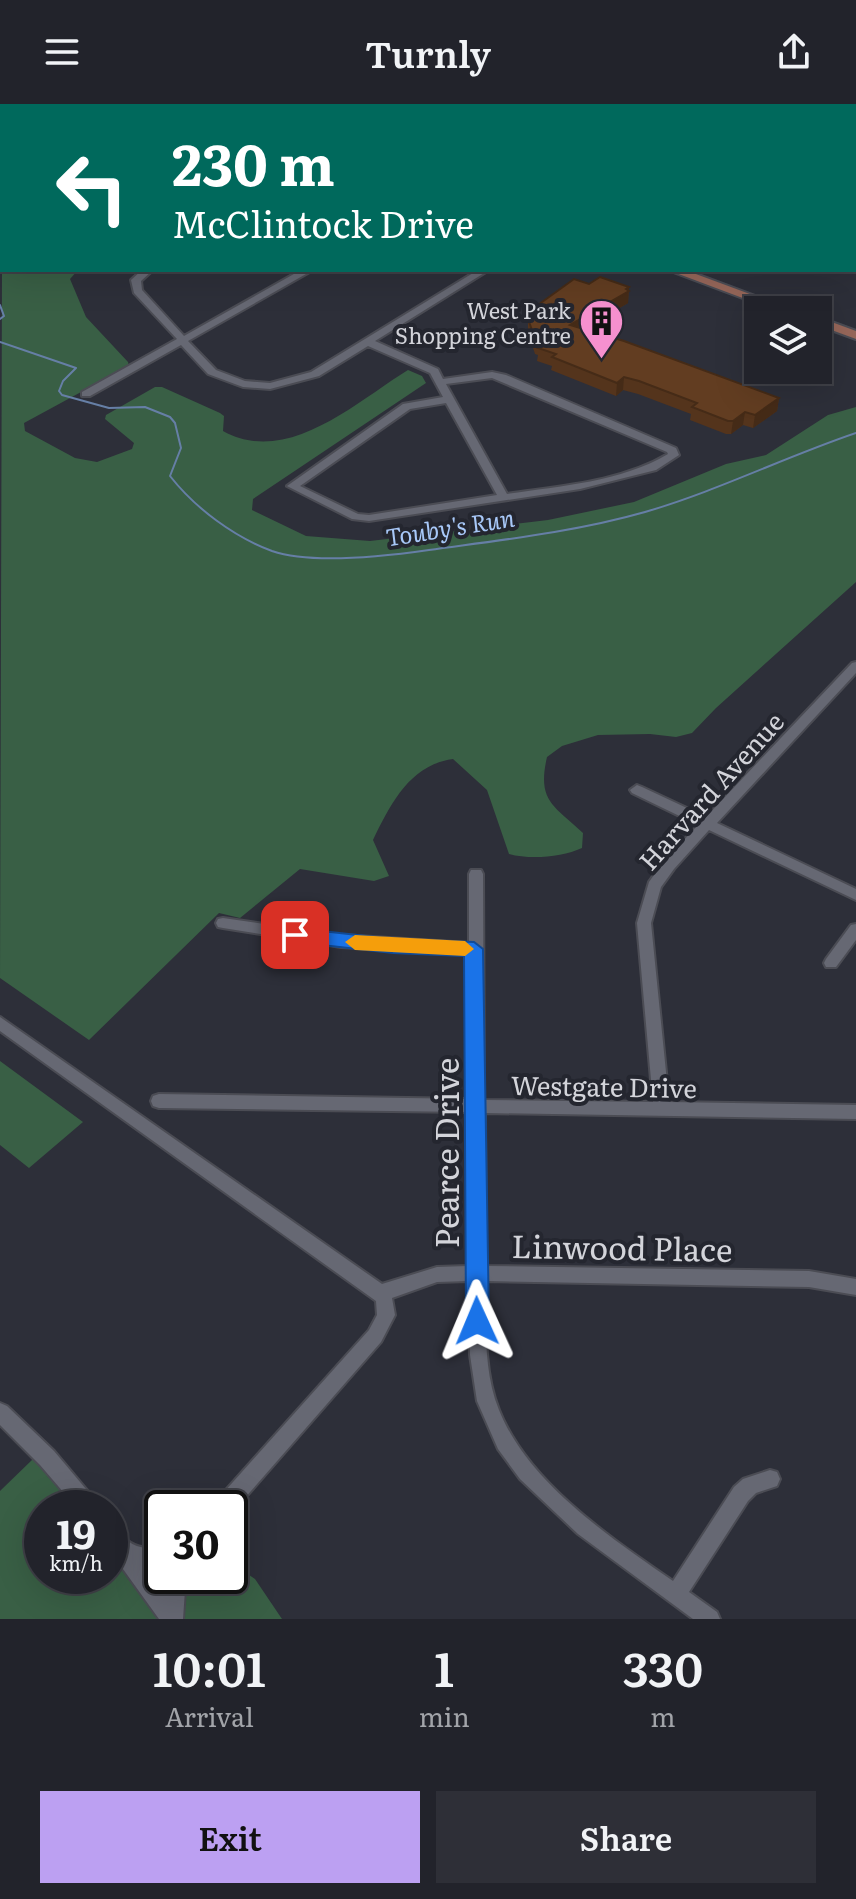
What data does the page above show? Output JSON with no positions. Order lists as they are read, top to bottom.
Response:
{
  "streets": {
    "street": [
      "Harvard Avenue",
      "Westgate Drive",
      "Pearce Drive",
      "Linwood Place"
    ]
  },
  "crossings": [
    ["Harvard Avenue", "Westgate Drive"],
    ["Westgate Drive", "Pearce Drive"],
    ["Pearce Drive", "Linwood Place"]
  ],
  "water": ["Touby's Run"],
  "places": {
    "building": ["West Park Shopping Centre"]
  },
  "page": {
    "header": "Turnly",
    "turn": ["230 m", "McClintock Drive"],
    "speed": "19 km/h",
    "limit": "30",
    "eta": [
      "10:01",
      "Arrival",
      "1",
      "min",
      "330",
      "m"
    ],
    "buttons": ["Exit", "Share"]
  }
}
